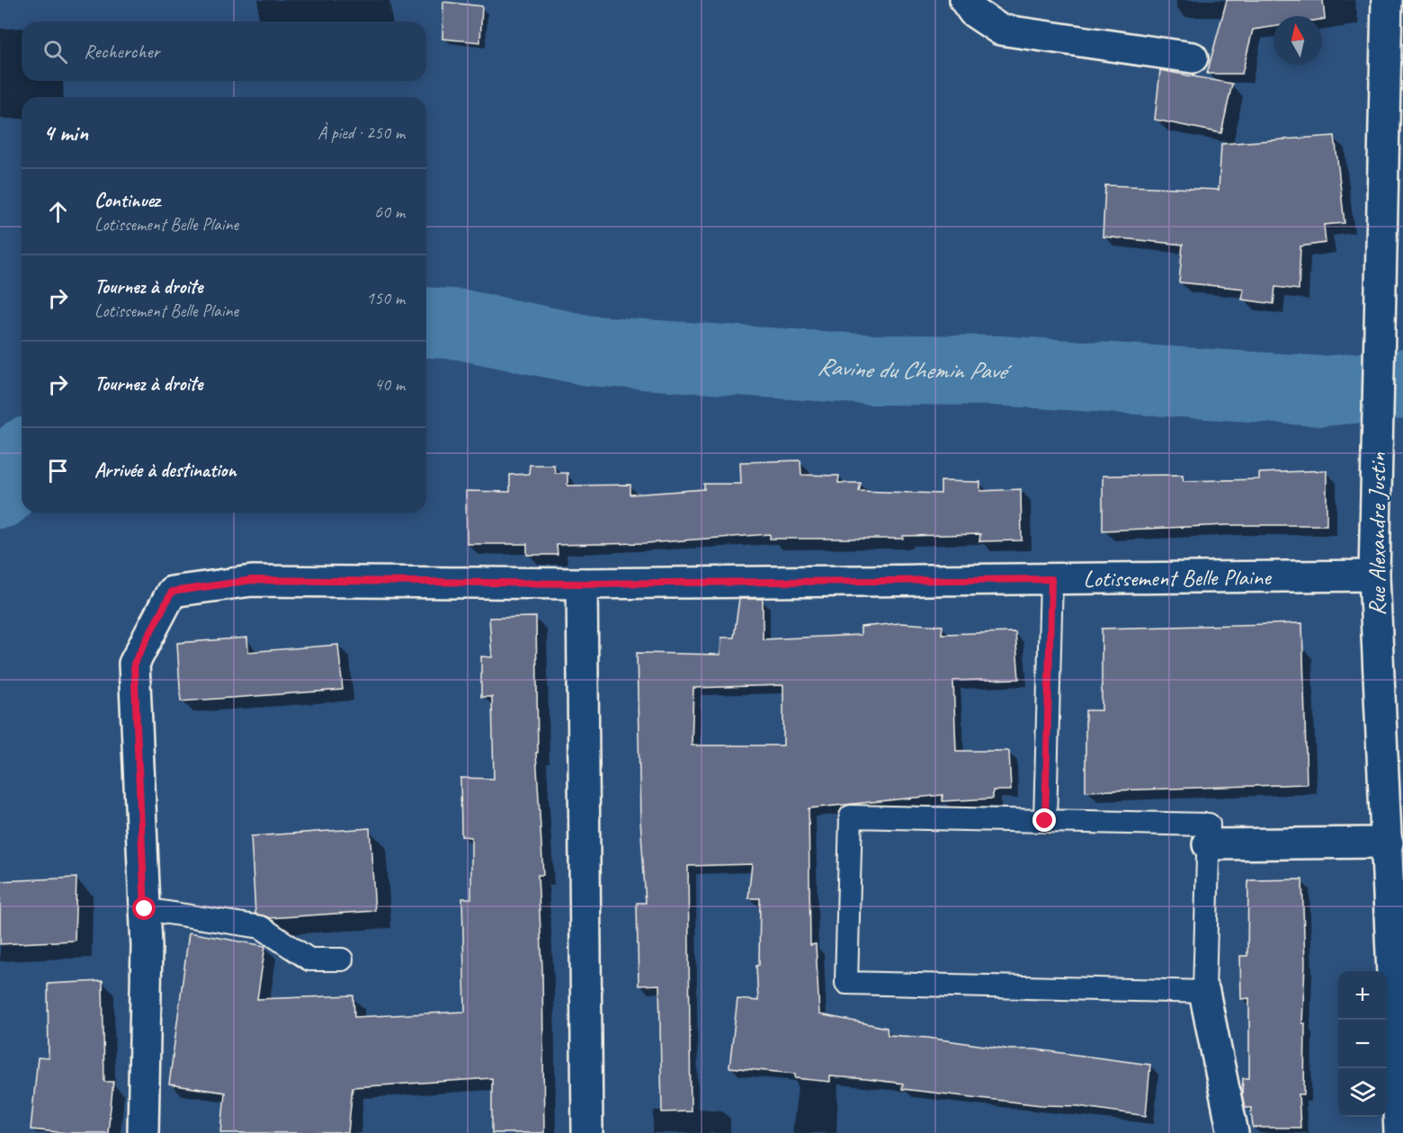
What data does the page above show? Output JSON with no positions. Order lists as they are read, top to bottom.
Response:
{
  "streets": {
    "street": ["Rue Alexandre Justin", "Lotissement Belle Plaine"]
  },
  "crossings": [
    ["Rue Alexandre Justin", "Lotissement Belle Plaine"]
  ],
  "water": ["Ravine du Chemin Pavé"],
  "north": "top",
  "page": {
    "search": "Rechercher",
    "heading": ["4 min", "À pied · 250 m"],
    "list": [
      ["Continuez", "Lotissement Belle Plaine", "60 m"],
      ["Tournez à droite", "Lotissement Belle Plaine", "150 m"],
      ["Tournez à droite", "40 m"],
      "Arrivée à destination"
    ],
    "map_buttons": ["+", "−"]
  }
}
